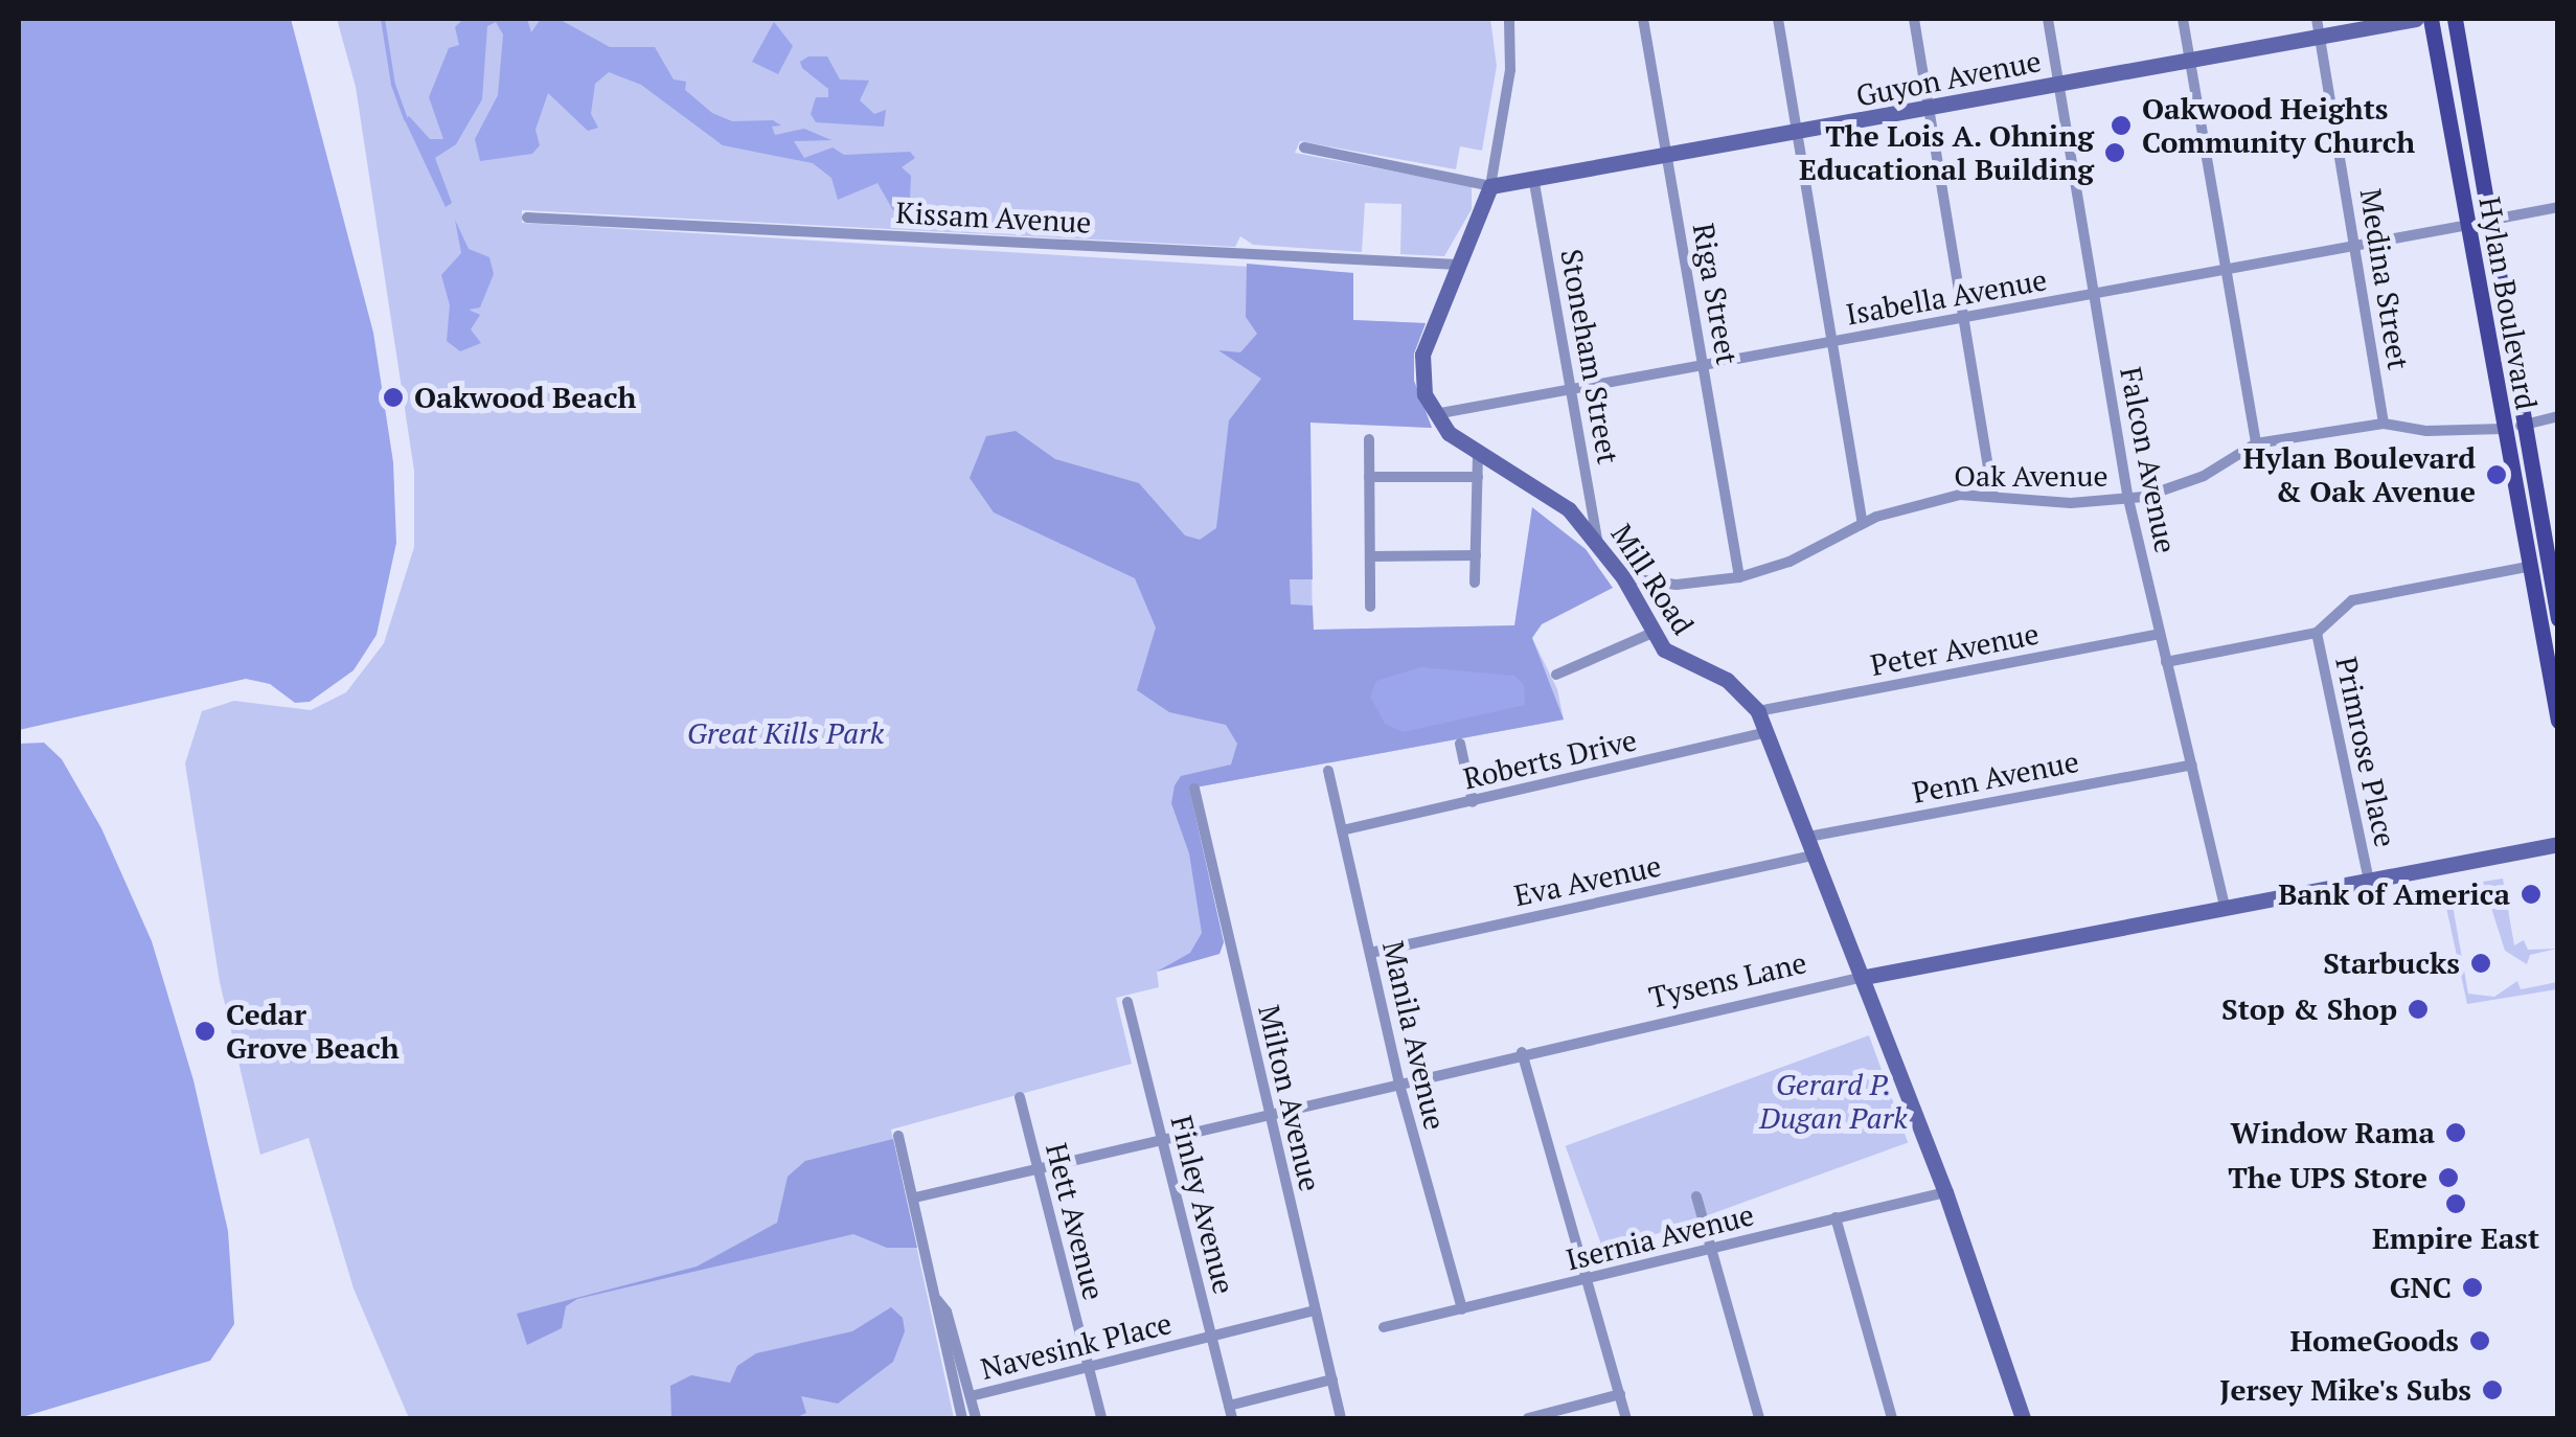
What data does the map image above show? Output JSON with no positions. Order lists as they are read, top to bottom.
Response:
{
  "streets": {
    "main road": ["Hylan Boulevard"],
    "street": [
      "Guyon Avenue",
      "Kissam Avenue",
      "Medina Street",
      "Riga Street",
      "Isabella Avenue",
      "Stoneham Street",
      "Falcon Avenue",
      "Oak Avenue",
      "Mill Road",
      "Peter Avenue",
      "Primrose Place",
      "Roberts Drive",
      "Penn Avenue",
      "Eva Avenue",
      "Tysens Lane",
      "Manila Avenue",
      "Milton Avenue",
      "Finley Avenue",
      "Hett Avenue",
      "Isernia Avenue",
      "Navesink Place"
    ]
  },
  "crossings": [
    ["Guyon Avenue", "Medina Street"],
    ["Guyon Avenue", "Riga Street"],
    ["Guyon Avenue", "Stoneham Street"],
    ["Guyon Avenue", "Falcon Avenue"],
    ["Medina Street", "Isabella Avenue"],
    ["Medina Street", "Oak Avenue"],
    ["Riga Street", "Isabella Avenue"],
    ["Riga Street", "Oak Avenue"],
    ["Isabella Avenue", "Hylan Boulevard"],
    ["Isabella Avenue", "Stoneham Street"],
    ["Isabella Avenue", "Falcon Avenue"],
    ["Isabella Avenue", "Mill Road"],
    ["Hylan Boulevard", "Oak Avenue"],
    ["Stoneham Street", "Mill Road"],
    ["Falcon Avenue", "Oak Avenue"],
    ["Falcon Avenue", "Peter Avenue"],
    ["Falcon Avenue", "Penn Avenue"],
    ["Falcon Avenue", "Tysens Lane"],
    ["Oak Avenue", "Mill Road"],
    ["Mill Road", "Peter Avenue"],
    ["Mill Road", "Roberts Drive"],
    ["Mill Road", "Penn Avenue"],
    ["Mill Road", "Eva Avenue"],
    ["Mill Road", "Tysens Lane"],
    ["Mill Road", "Isernia Avenue"],
    ["Primrose Place", "Tysens Lane"],
    ["Roberts Drive", "Manila Avenue"],
    ["Eva Avenue", "Manila Avenue"],
    ["Tysens Lane", "Manila Avenue"],
    ["Tysens Lane", "Milton Avenue"],
    ["Tysens Lane", "Finley Avenue"],
    ["Tysens Lane", "Hett Avenue"],
    ["Manila Avenue", "Isernia Avenue"],
    ["Milton Avenue", "Navesink Place"],
    ["Finley Avenue", "Navesink Place"],
    ["Hett Avenue", "Navesink Place"]
  ],
  "parks": ["Great Kills Park", "Gerard P. Dugan Park"],
  "places": [
    "Oakwood Heights Community Church",
    "The Lois A. Ohning Educational Building",
    "Oakwood Beach",
    "Hylan Boulevard & Oak Avenue",
    "Bank of America",
    "Starbucks",
    "Stop & Shop",
    "Cedar Grove Beach",
    "Window Rama",
    "The UPS Store",
    "Empire East",
    "GNC",
    "HomeGoods",
    "Jersey Mike's Subs"
  ]
}
